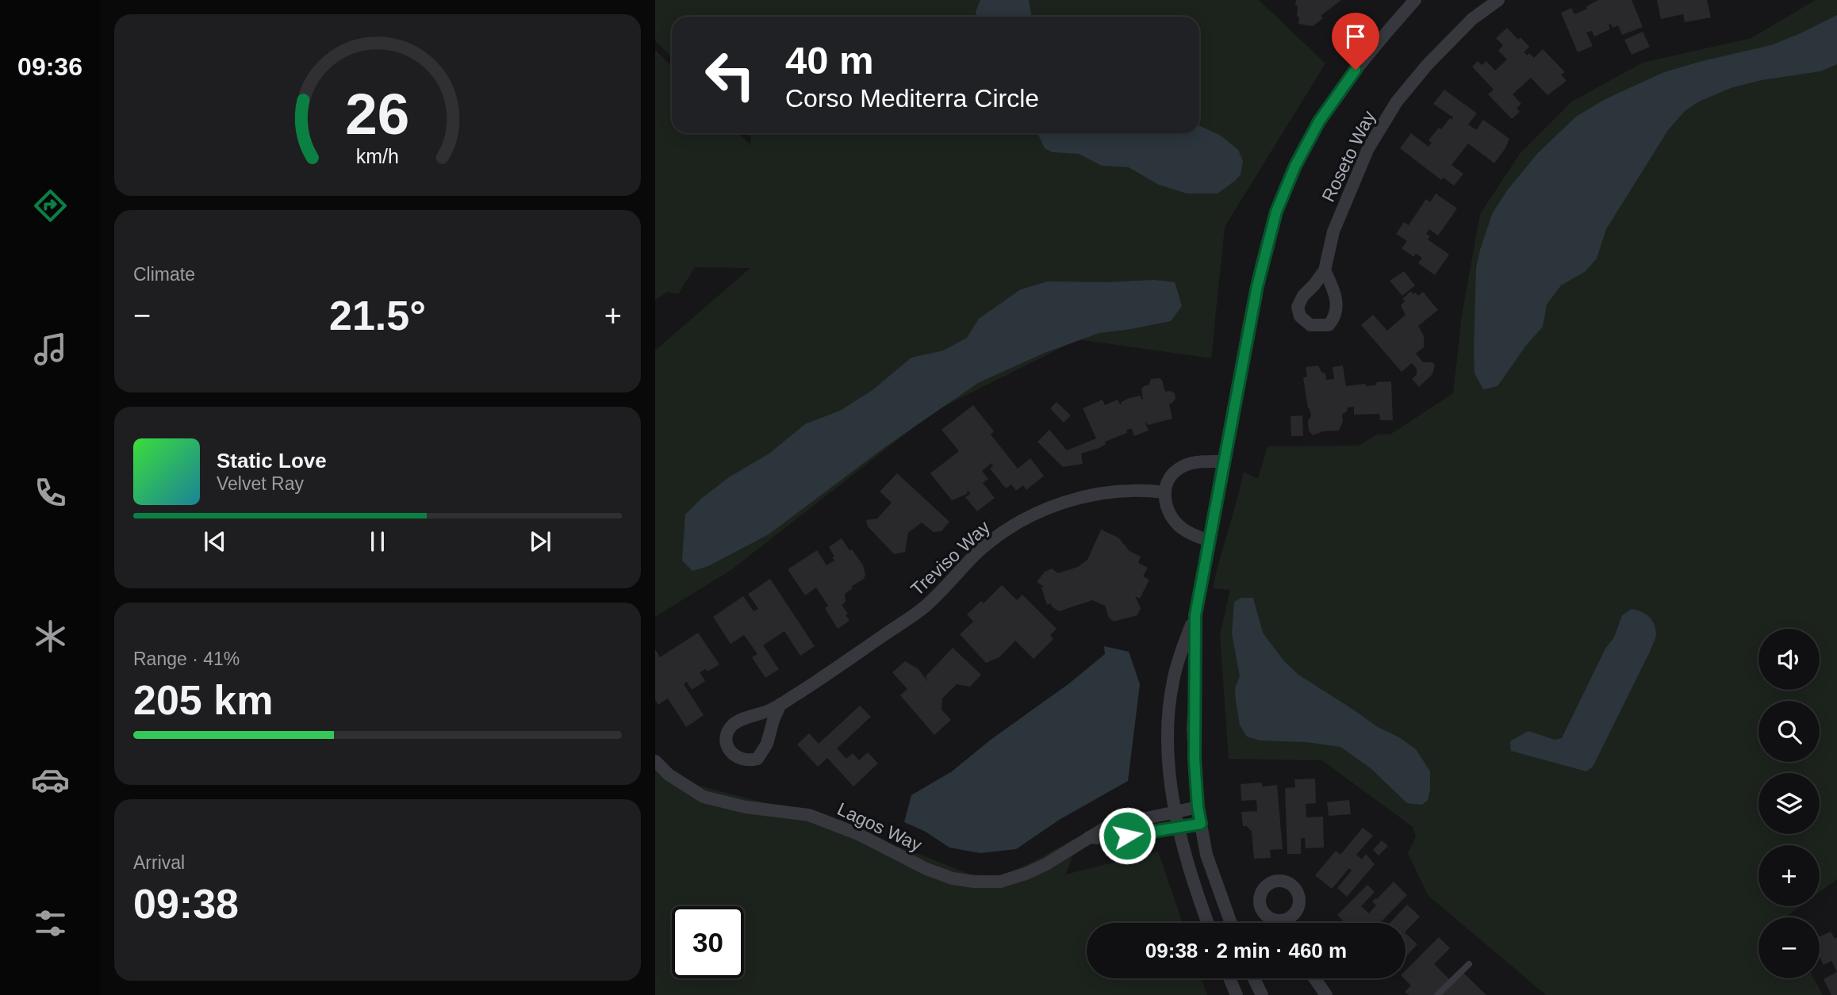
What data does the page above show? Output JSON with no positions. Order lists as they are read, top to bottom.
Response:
{
  "streets": {
    "street": ["Roseto Way", "Treviso Way", "Lagos Way"]
  },
  "page": {
    "tabs": "09:36",
    "turn": ["40 m", "Corso Mediterra Circle"],
    "tile": [
      "Climate",
      ["Range · 41%", "205 km"],
      ["Arrival", "09:38"]
    ],
    "heat": ["−", "21.5°", "+"],
    "song": ["Static Love", "Velvet Ray"],
    "map_buttons": ["+", "−"],
    "limit": "30",
    "trip": "09:38 · 2 min · 460 m",
    "gauge": ["26", "km/h"]
  }
}
